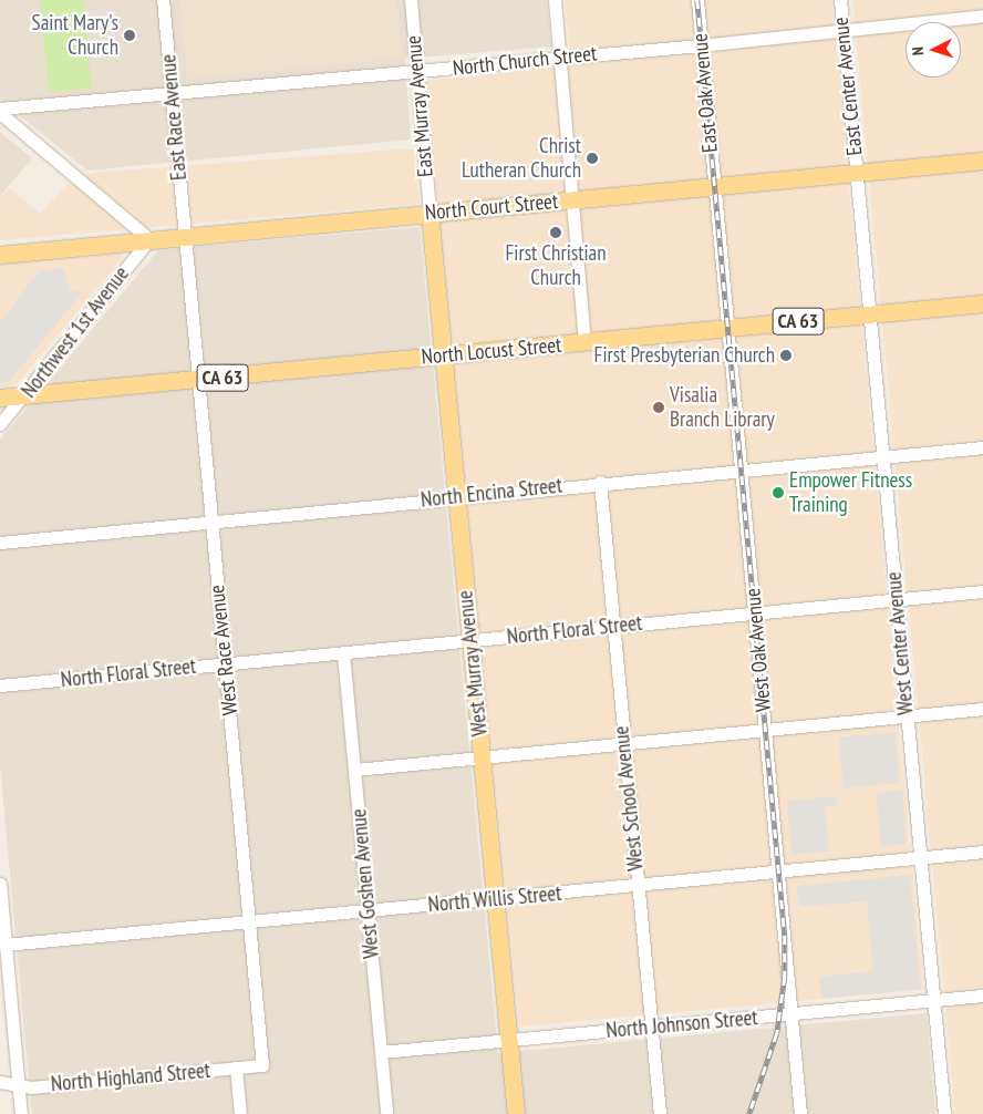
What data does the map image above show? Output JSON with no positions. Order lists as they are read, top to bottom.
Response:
{
  "streets": {
    "main road": [
      "North Court Street",
      "CA 63",
      "North Locust Street",
      "West Murray Avenue"
    ],
    "street": [
      "North Church Street",
      "East Center Avenue",
      "East Oak Avenue",
      "East Murray Avenue",
      "East Race Avenue",
      "Northwest 1st Avenue",
      "North Encina Street",
      "North Floral Street",
      "West Center Avenue",
      "West Race Avenue",
      "West Oak Avenue",
      "West School Avenue",
      "West Goshen Avenue",
      "North Willis Street",
      "North Johnson Street",
      "North Highland Street"
    ]
  },
  "crossings": [
    ["North Church Street", "East Center Avenue"],
    ["North Church Street", "East Oak Avenue"],
    ["North Church Street", "East Murray Avenue"],
    ["North Church Street", "East Race Avenue"],
    ["East Center Avenue", "North Court Street"],
    ["East Center Avenue", "West Center Avenue"],
    ["East Oak Avenue", "North Court Street"],
    ["East Oak Avenue", "West Oak Avenue"],
    ["East Murray Avenue", "North Court Street"],
    ["East Murray Avenue", "West Murray Avenue"],
    ["East Race Avenue", "North Court Street"],
    ["East Race Avenue", "West Race Avenue"],
    ["North Court Street", "Northwest 1st Avenue"],
    ["North Court Street", "West Center Avenue"],
    ["North Court Street", "West Race Avenue"],
    ["North Court Street", "West Oak Avenue"],
    ["North Court Street", "West Murray Avenue"],
    ["Northwest 1st Avenue", "North Locust Street"],
    ["North Locust Street", "West Center Avenue"],
    ["North Locust Street", "West Race Avenue"],
    ["North Locust Street", "West Oak Avenue"],
    ["North Locust Street", "West Murray Avenue"],
    ["North Encina Street", "West Center Avenue"],
    ["North Encina Street", "West Race Avenue"],
    ["North Encina Street", "West Oak Avenue"],
    ["North Encina Street", "West Murray Avenue"],
    ["North Encina Street", "West School Avenue"],
    ["North Floral Street", "West Center Avenue"],
    ["North Floral Street", "West Race Avenue"],
    ["North Floral Street", "West Oak Avenue"],
    ["North Floral Street", "West Murray Avenue"],
    ["North Floral Street", "West School Avenue"],
    ["North Floral Street", "West Goshen Avenue"],
    ["West Center Avenue", "North Willis Street"],
    ["West Center Avenue", "North Johnson Street"],
    ["West Race Avenue", "North Willis Street"],
    ["West Race Avenue", "North Highland Street"],
    ["West Oak Avenue", "North Willis Street"],
    ["West Oak Avenue", "North Johnson Street"],
    ["West Murray Avenue", "North Willis Street"],
    ["West Murray Avenue", "North Johnson Street"],
    ["West School Avenue", "North Willis Street"],
    ["West School Avenue", "North Johnson Street"],
    ["West Goshen Avenue", "North Willis Street"],
    ["West Goshen Avenue", "North Johnson Street"]
  ],
  "places": [
    "Saint Mary's Church",
    "Christ Lutheran Church",
    "First Christian Church",
    "First Presbyterian Church",
    "Visalia Branch Library",
    "Empower Fitness Training"
  ],
  "north": "left"
}
